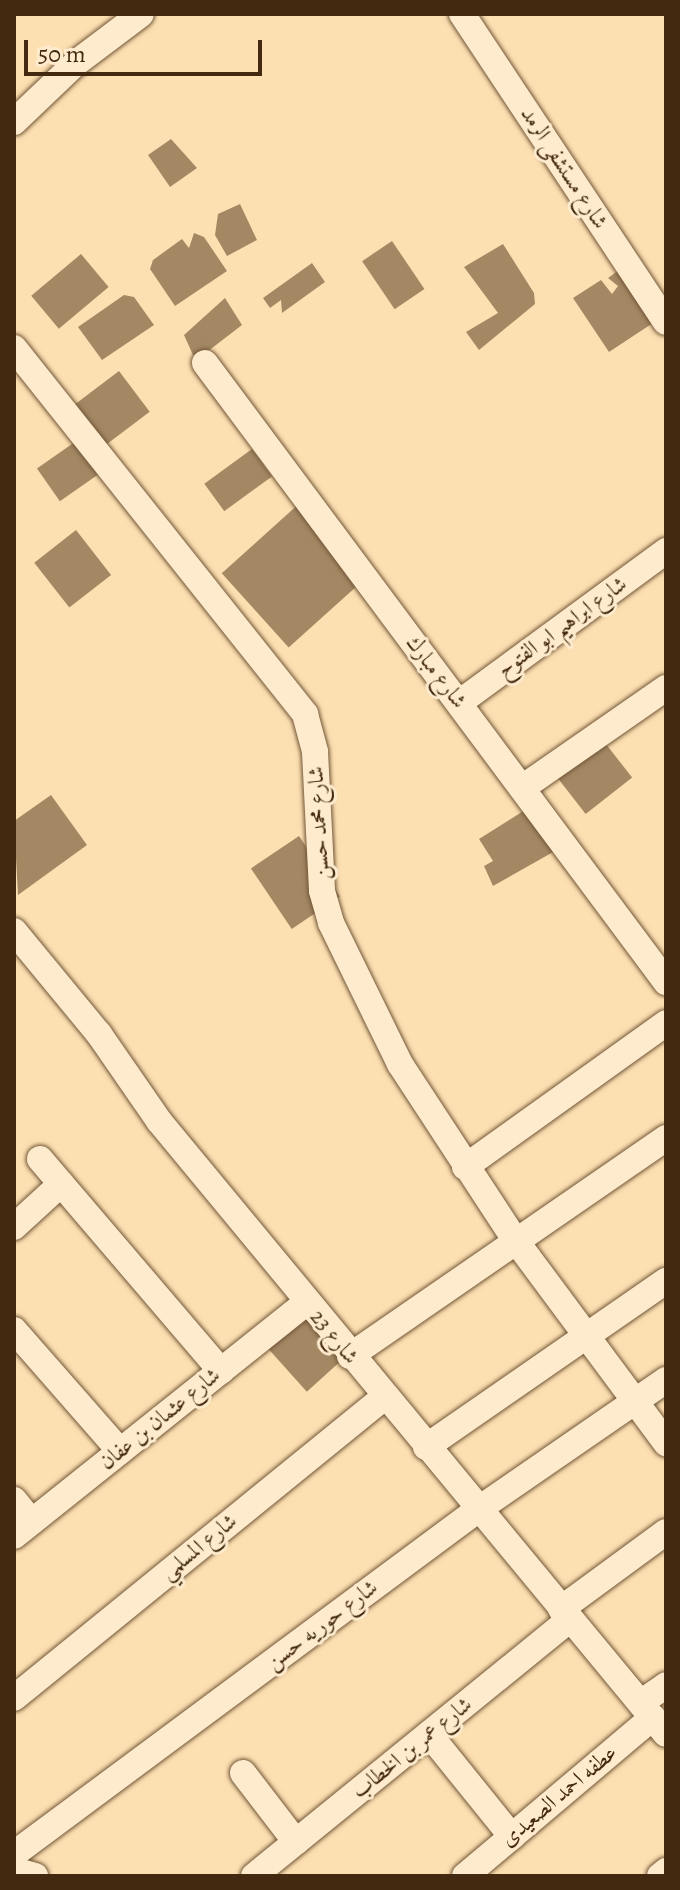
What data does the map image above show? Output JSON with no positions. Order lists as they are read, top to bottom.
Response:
{
  "streets": {
    "street": [
      "شارع مستشفى الرمد",
      "شارع ابراهيم ابو الفتوح",
      "شارع مبارك",
      "شارع محمد حسن",
      "شارع 23",
      "شارع عثمان بن عفان",
      "شارع المسلمي",
      "شارع حوريه حسن",
      "شارع عمر بن الخطاب",
      "عطفه احمد الصعيدى"
    ]
  },
  "crossings": [
    ["شارع ابراهيم ابو الفتوح", "شارع مبارك"],
    ["شارع محمد حسن", "شارع حوريه حسن"],
    ["شارع 23", "شارع عثمان بن عفان"],
    ["شارع 23", "شارع المسلمي"],
    ["شارع 23", "شارع حوريه حسن"],
    ["شارع 23", "شارع عمر بن الخطاب"],
    ["شارع 23", "عطفه احمد الصعيدى"]
  ],
  "scale_bar": "50 m"
}
